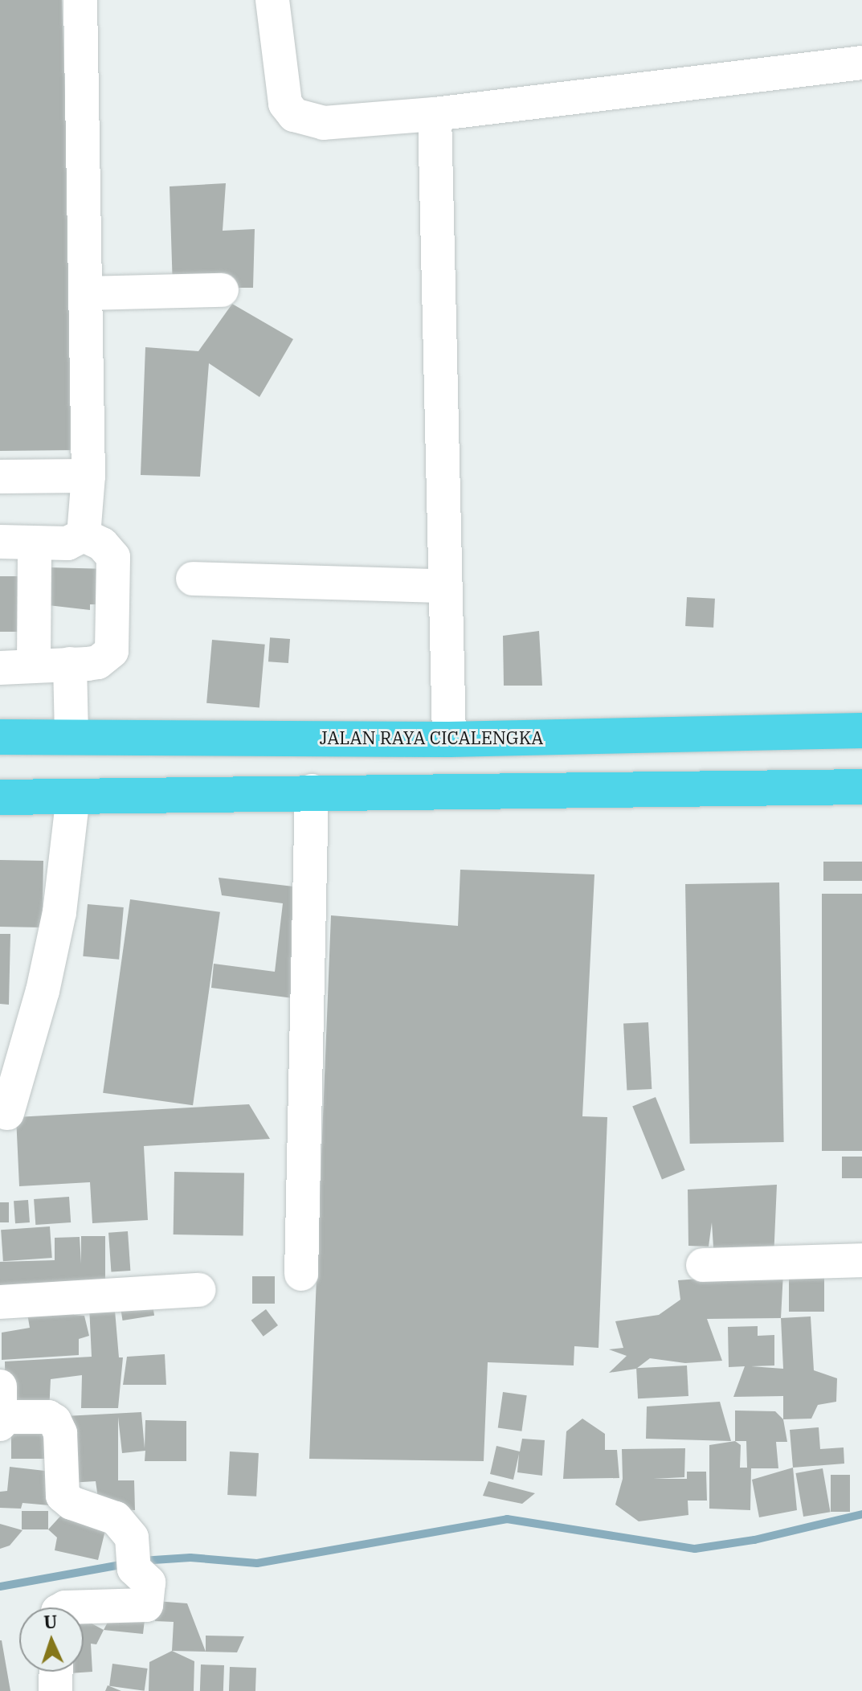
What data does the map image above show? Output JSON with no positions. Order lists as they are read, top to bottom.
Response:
{
  "streets": {
    "highway": ["JALAN RAYA CICALENGKA"]
  },
  "north": "top"
}
